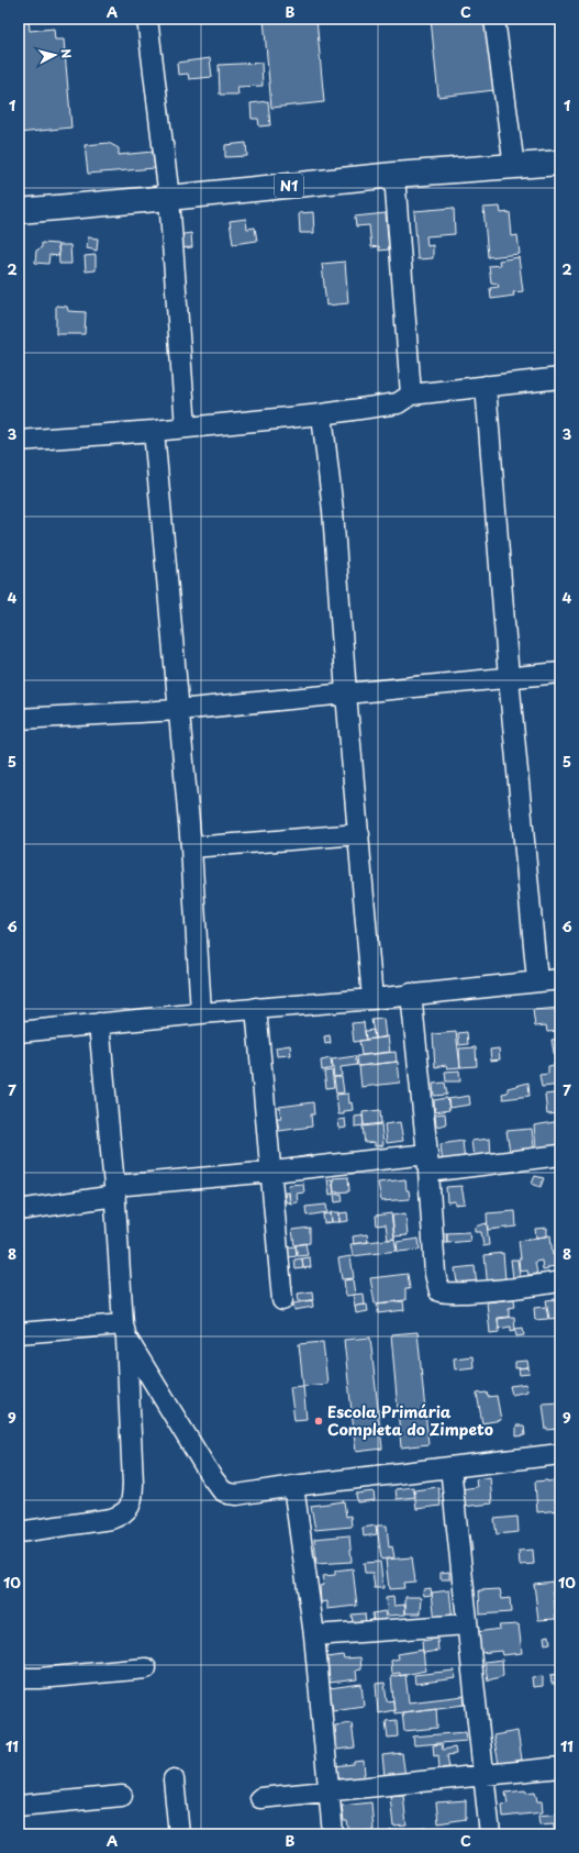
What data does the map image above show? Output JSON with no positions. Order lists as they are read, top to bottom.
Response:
{
  "streets": {
    "highway": ["N1"]
  },
  "places": ["Escola Primária Completa do Zimpeto"],
  "north": "right",
  "grid": {
    "columns": ["A", "B", "C"],
    "rows": [
      "1",
      "2",
      "3",
      "4",
      "5",
      "6",
      "7",
      "8",
      "9",
      "10",
      "11"
    ]
  }
}
